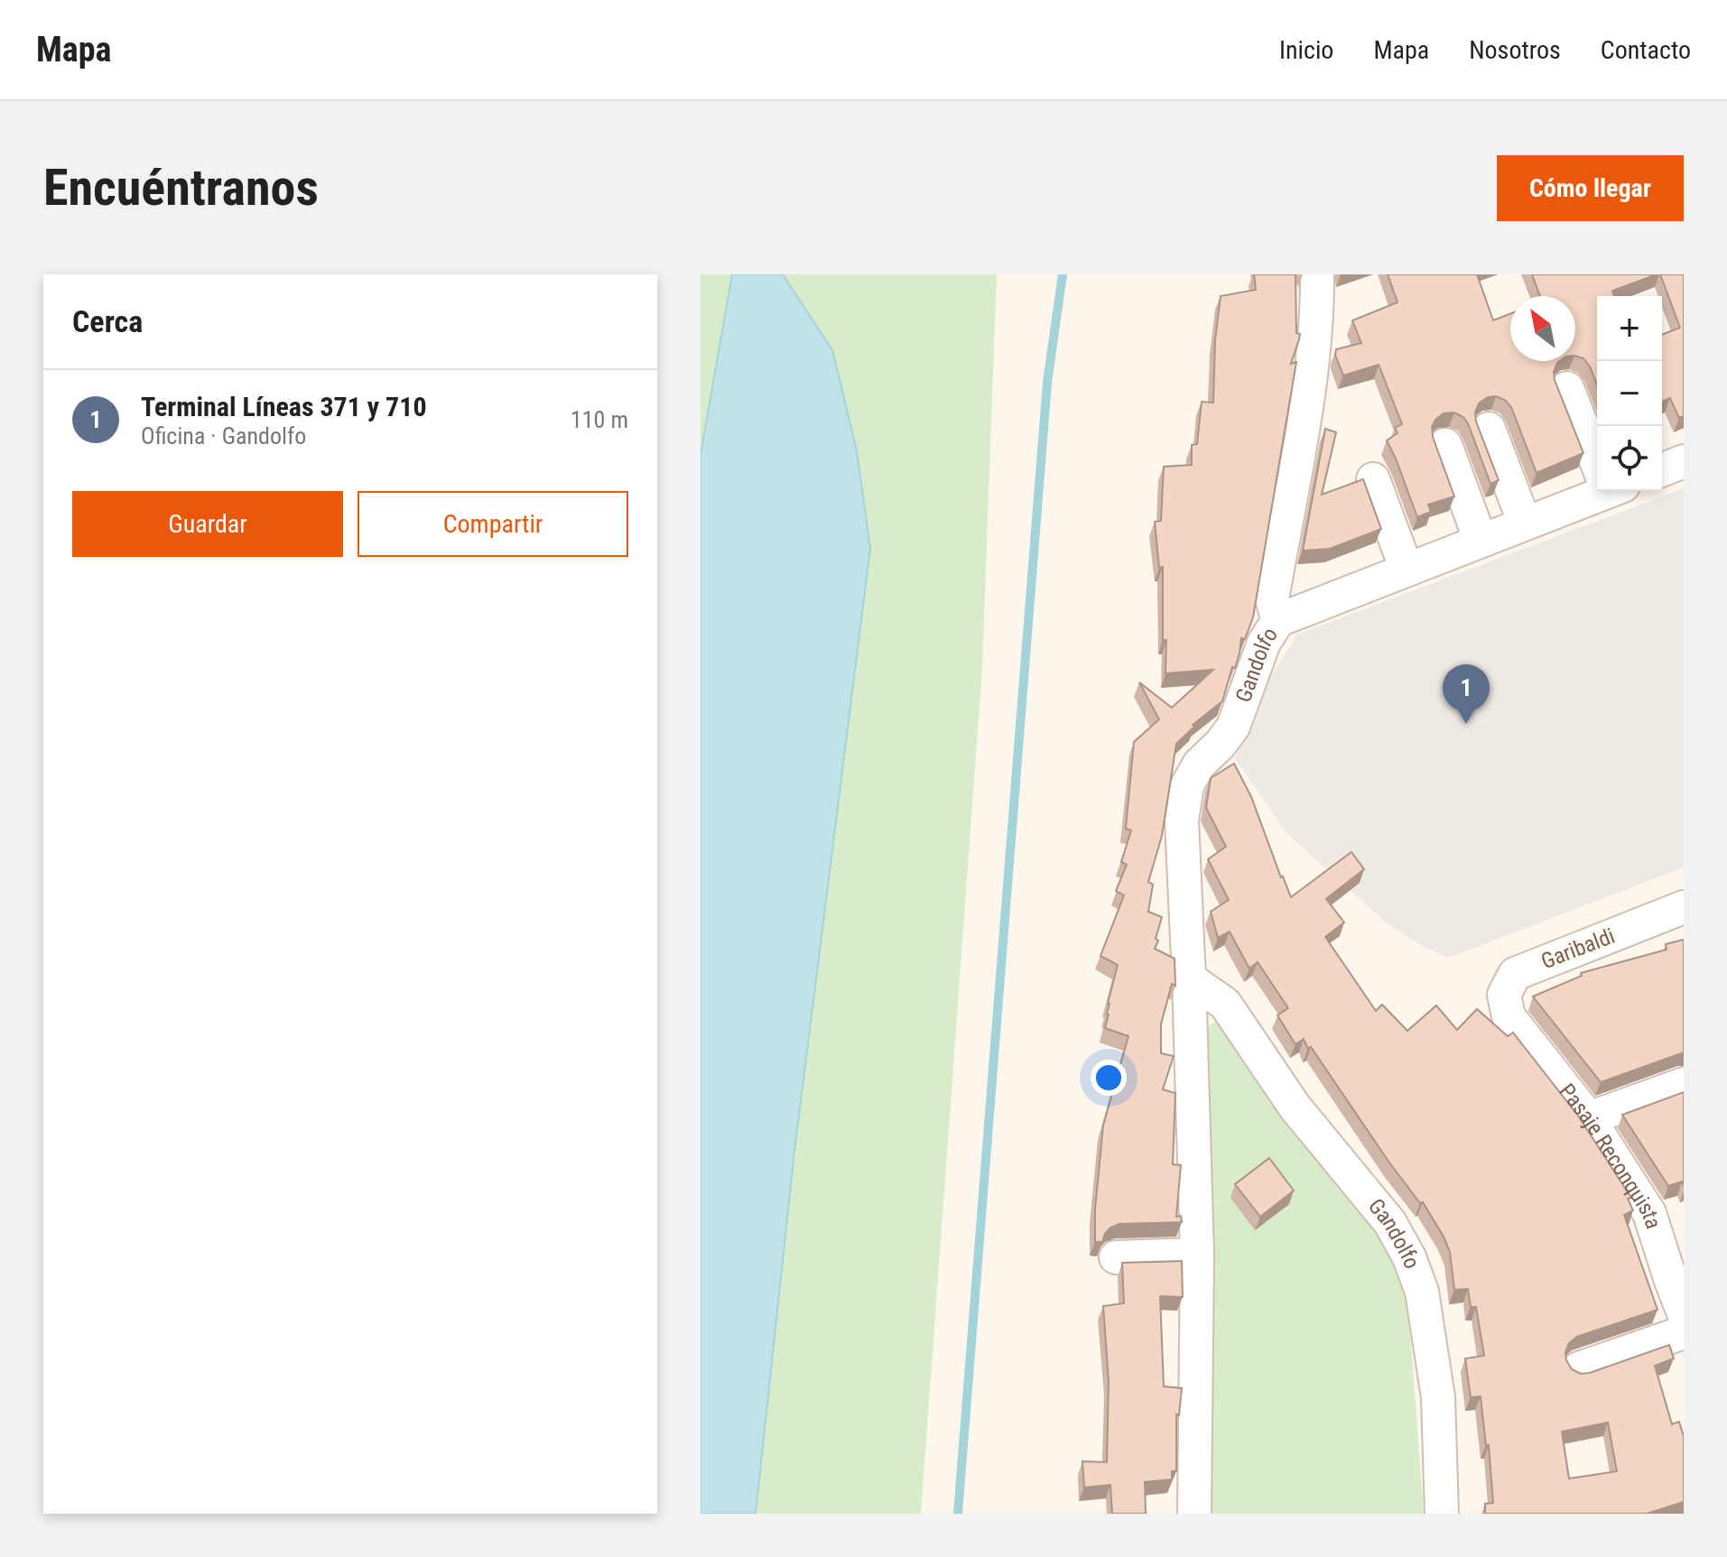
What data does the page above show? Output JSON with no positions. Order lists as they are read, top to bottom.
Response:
{
  "streets": {
    "street": ["Gandolfo", "Garibaldi", "Pasaje Reconquista"]
  },
  "crossings": [
    ["Garibaldi", "Pasaje Reconquista"]
  ],
  "north": "top left",
  "page": {
    "header": "Mapa",
    "nav": [
      "Inicio",
      "Mapa",
      "Nosotros",
      "Contacto"
    ],
    "buttons": [
      "Cómo llegar",
      ["Guardar", "Compartir"]
    ],
    "title": "Encuéntranos",
    "heading": "Cerca",
    "map_buttons": ["+", "−"],
    "list": [
      {
        "mark": "1",
        "name": "Terminal Líneas 371 y 710",
        "note": "Oficina · Gandolfo",
        "value": "110 m"
      }
    ],
    "pins": "1"
  }
}
